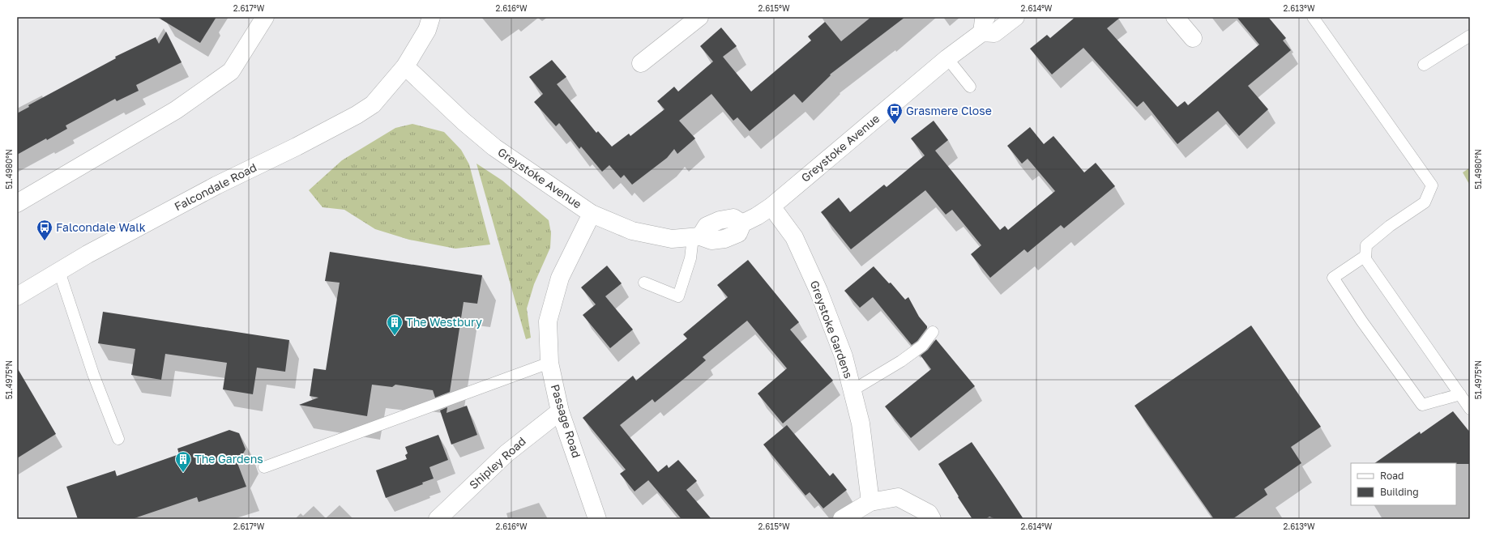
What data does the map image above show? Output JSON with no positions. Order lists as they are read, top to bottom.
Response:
{
  "streets": {
    "street": [
      "Greystoke Avenue",
      "Falcondale Road",
      "Greystoke Gardens",
      "Passage Road",
      "Shipley Road"
    ]
  },
  "crossings": [
    ["Greystoke Avenue", "Falcondale Road"],
    ["Greystoke Avenue", "Greystoke Gardens"],
    ["Greystoke Avenue", "Passage Road"],
    ["Passage Road", "Shipley Road"]
  ],
  "places": {
    "bus stop": ["Grasmere Close", "Falcondale Walk"],
    "building": ["The Westbury", "The Gardens"]
  },
  "legend": ["Road", "Building"],
  "coordinates": [
    "2.617°W",
    "2.616°W",
    "2.615°W",
    "2.614°W",
    "2.613°W",
    "51.4980°N",
    "51.4975°N"
  ]
}
